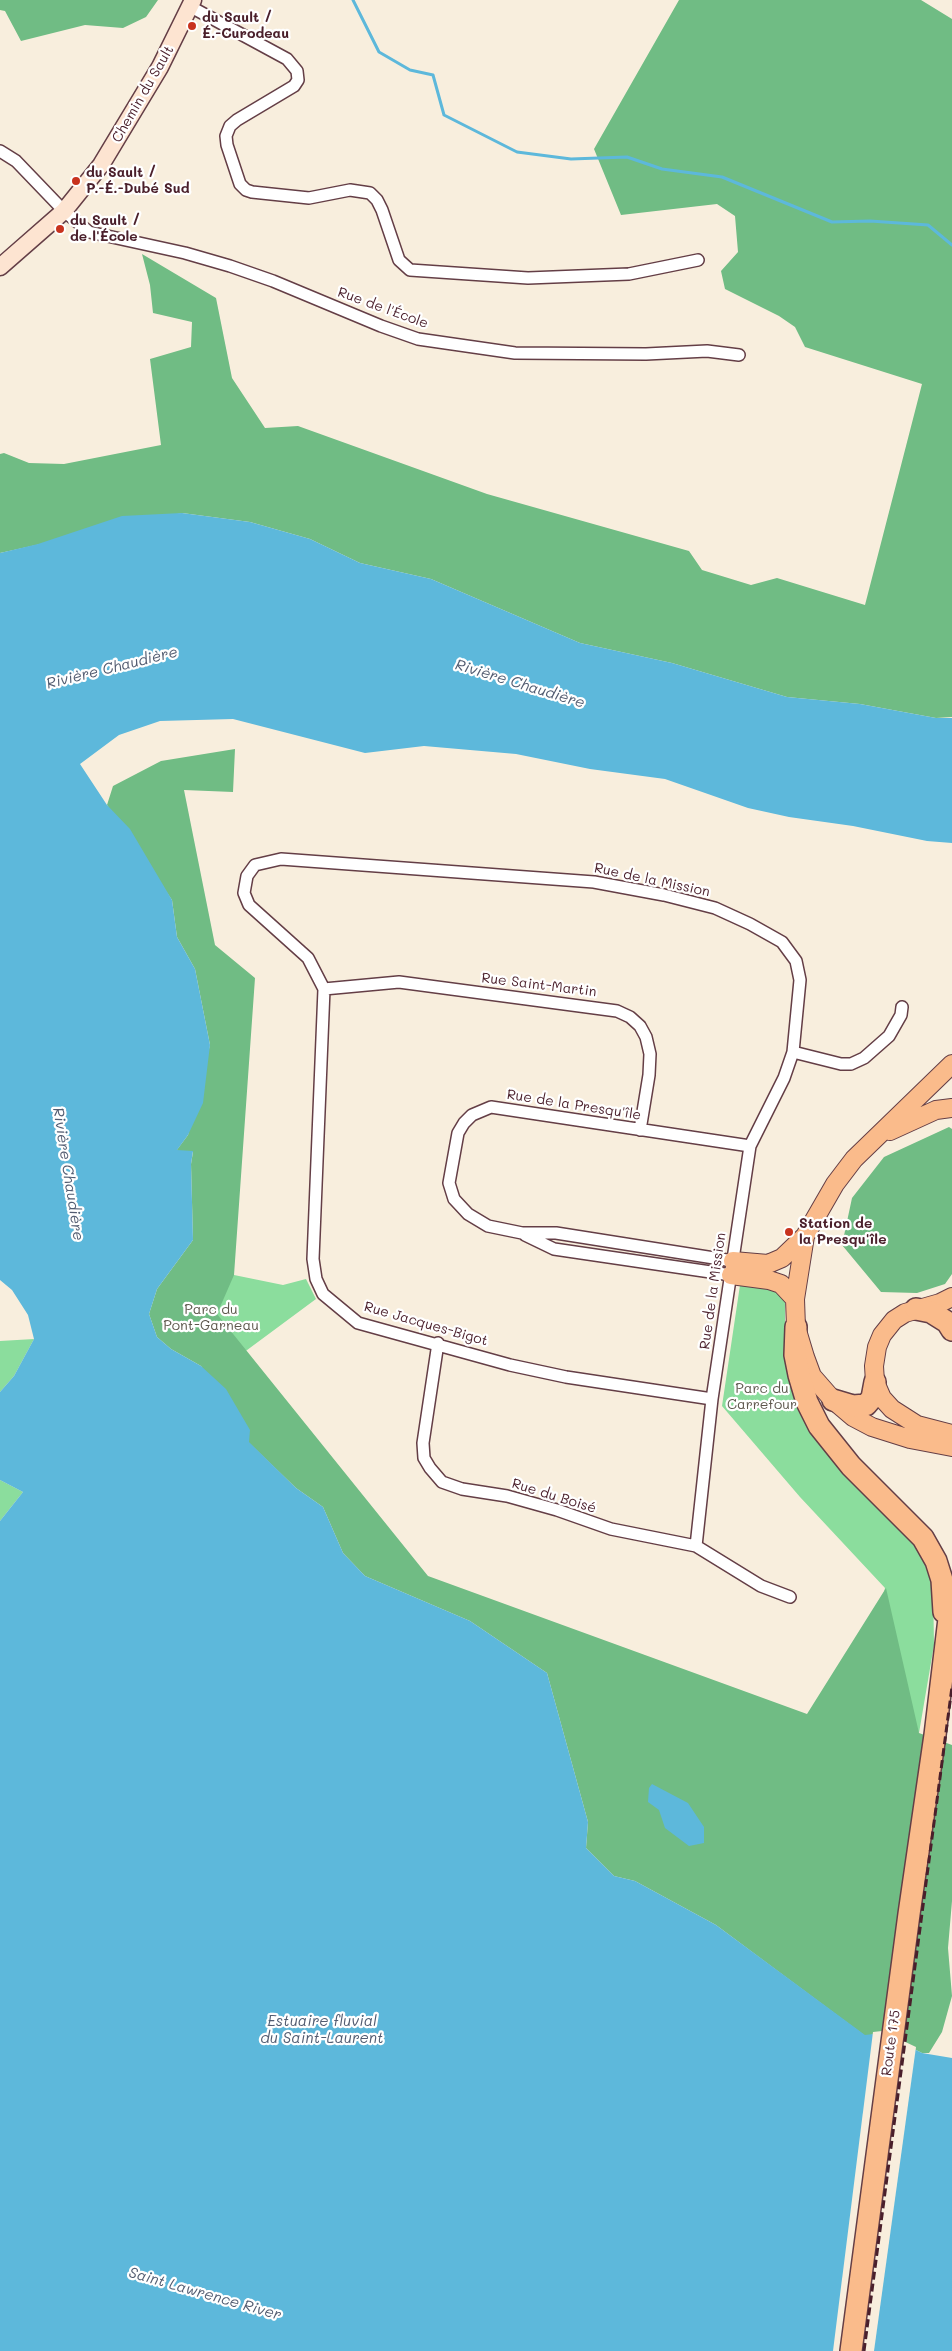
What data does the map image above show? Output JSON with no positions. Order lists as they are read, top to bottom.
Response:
{
  "streets": {
    "highway": ["Route 175"],
    "street": [
      "Chemin du Sault",
      "Rue de l'École",
      "Rue de la Mission",
      "Rue Saint-Martin",
      "Rue de la Presqu'île",
      "Rue Jacques-Bigot",
      "Rue du Boisé"
    ]
  },
  "crossings": [
    ["Chemin du Sault", "Rue de l'École"],
    ["Rue de la Mission", "Rue Saint-Martin"],
    ["Rue de la Mission", "Rue de la Presqu'île"],
    ["Rue de la Mission", "Rue Jacques-Bigot"],
    ["Rue de la Mission", "Rue du Boisé"],
    ["Rue Saint-Martin", "Rue de la Presqu'île"],
    ["Rue Saint-Martin", "Rue Jacques-Bigot"],
    ["Rue Jacques-Bigot", "Rue du Boisé"]
  ],
  "water": ["Rivière Chaudière", "Estuaire fluvial du Saint-Laurent", "Saint Lawrence River"],
  "parks": ["Parc du Pont-Garneau", "Parc du Carrefour"],
  "places": [
    "du Sault / É.-Curodeau",
    "du Sault / P.-É.-Dubé Sud",
    "du Sault / de l'École",
    "Station de la Presqu'île"
  ]
}
